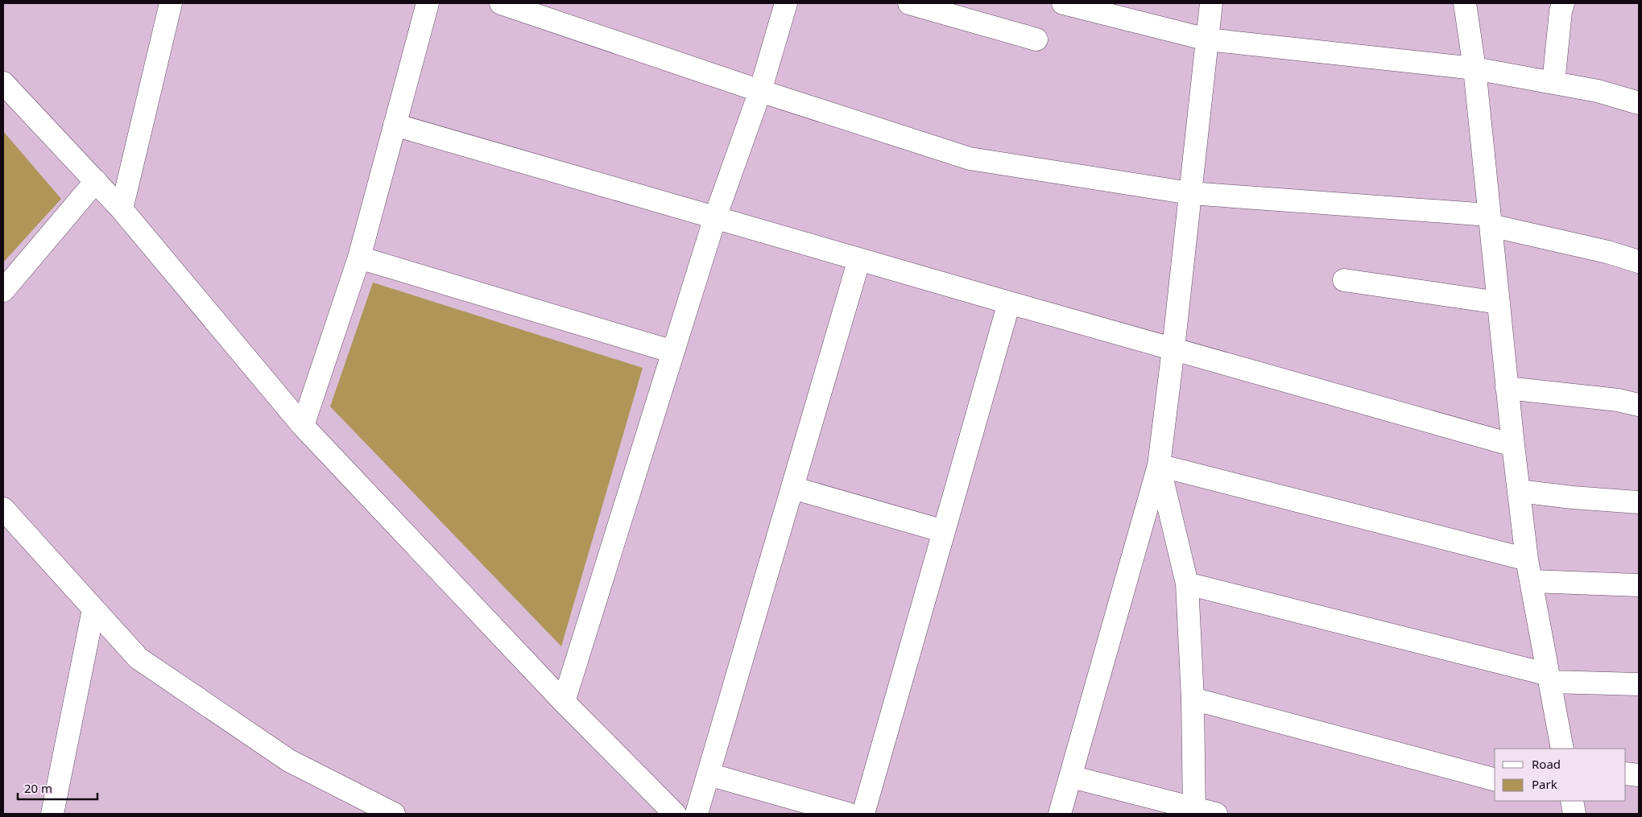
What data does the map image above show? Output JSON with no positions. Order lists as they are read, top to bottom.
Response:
{
  "legend": ["Road", "Park"],
  "scale_bar": "20 m"
}
